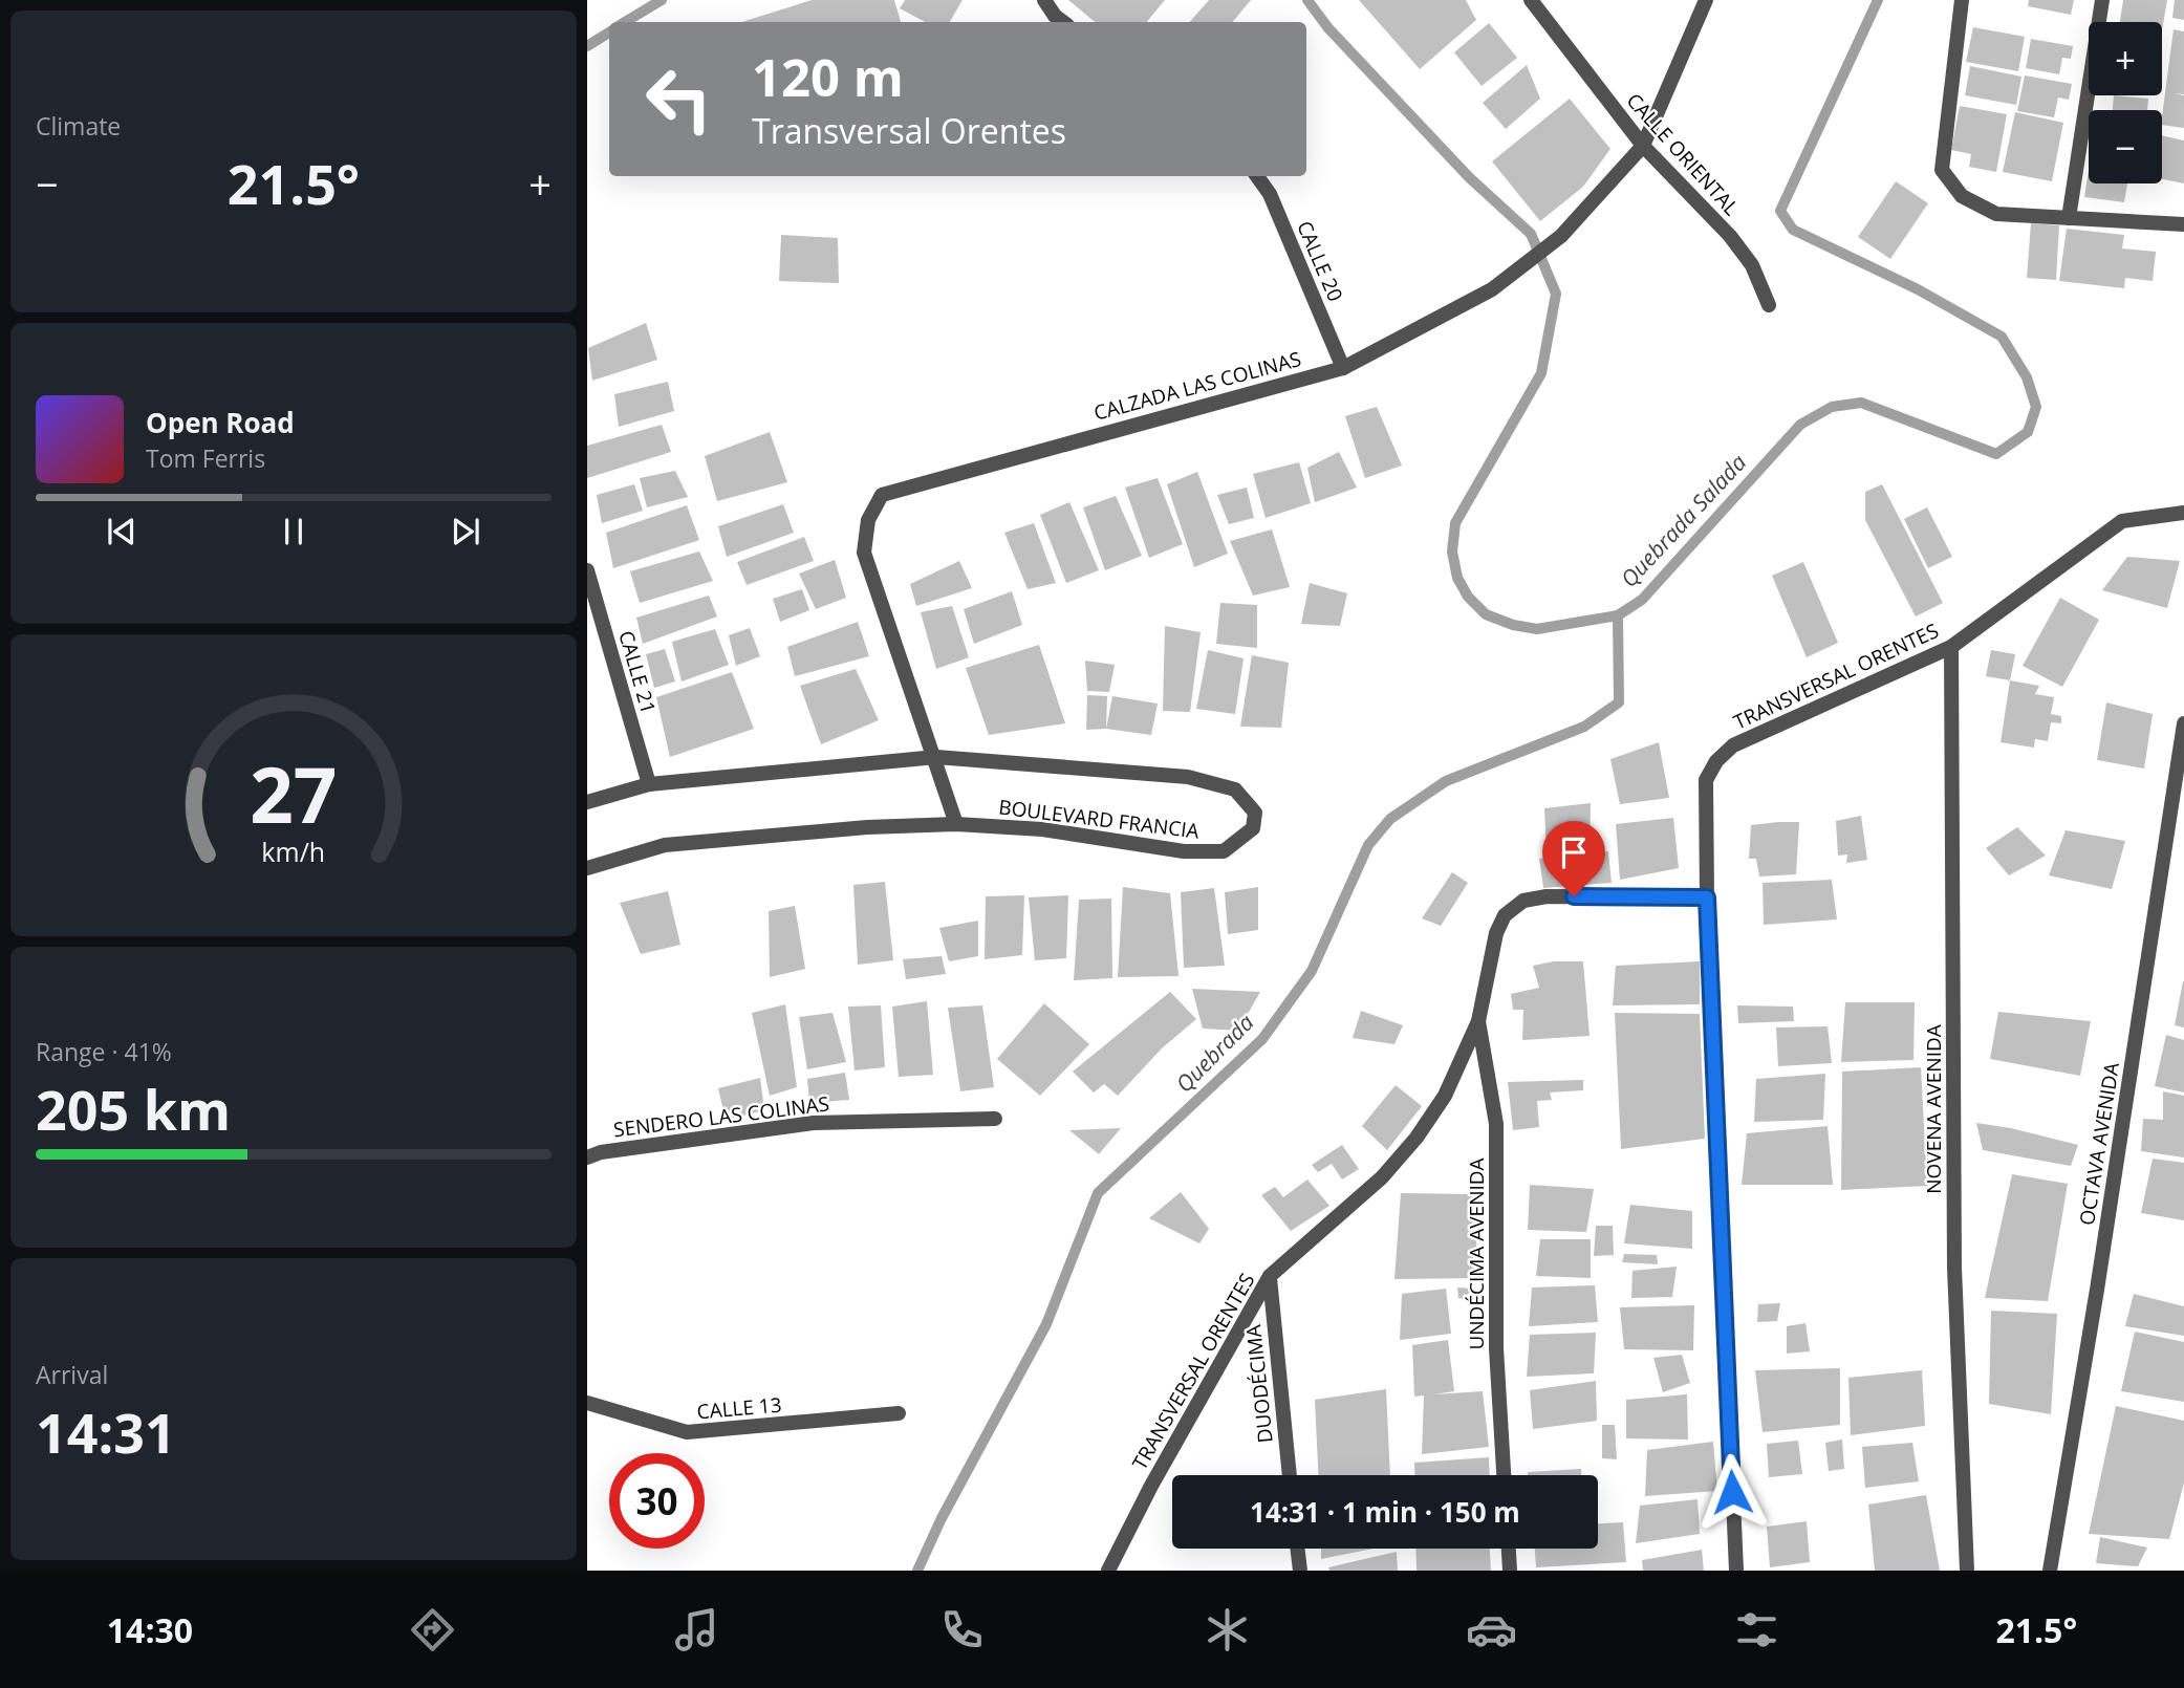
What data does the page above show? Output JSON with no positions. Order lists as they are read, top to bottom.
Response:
{
  "streets": {
    "street": [
      "CALLE ORIENTAL",
      "CALLE 20",
      "CALZADA LAS COLINAS",
      "CALLE 21",
      "TRANSVERSAL ORENTES",
      "BOULEVARD FRANCIA",
      "NOVENA AVENIDA",
      "SENDERO LAS COLINAS",
      "OCTAVA AVENIDA",
      "UNDÉCIMA AVENIDA",
      "DUODÉCIMA",
      "CALLE 13"
    ]
  },
  "crossings": [
    ["CALLE ORIENTAL", "CALZADA LAS COLINAS"],
    ["CALLE 20", "CALZADA LAS COLINAS"],
    ["CALZADA LAS COLINAS", "BOULEVARD FRANCIA"],
    ["CALLE 21", "BOULEVARD FRANCIA"],
    ["TRANSVERSAL ORENTES", "NOVENA AVENIDA"],
    ["TRANSVERSAL ORENTES", "UNDÉCIMA AVENIDA"],
    ["TRANSVERSAL ORENTES", "DUODÉCIMA"]
  ],
  "water": ["Quebrada Salada", "Quebrada"],
  "page": {
    "tile": [
      "Climate",
      ["Range · 41%", "205 km"],
      ["Arrival", "14:31"]
    ],
    "map_buttons": ["+", "−"],
    "turn": ["120 m", "Transversal Orentes"],
    "heat": ["−", "21.5°", "+"],
    "song": ["Open Road", "Tom Ferris"],
    "limit": "30",
    "trip": "14:31 · 1 min · 150 m",
    "tabs": ["14:30", "21.5°"],
    "gauge": ["27", "km/h"]
  }
}
